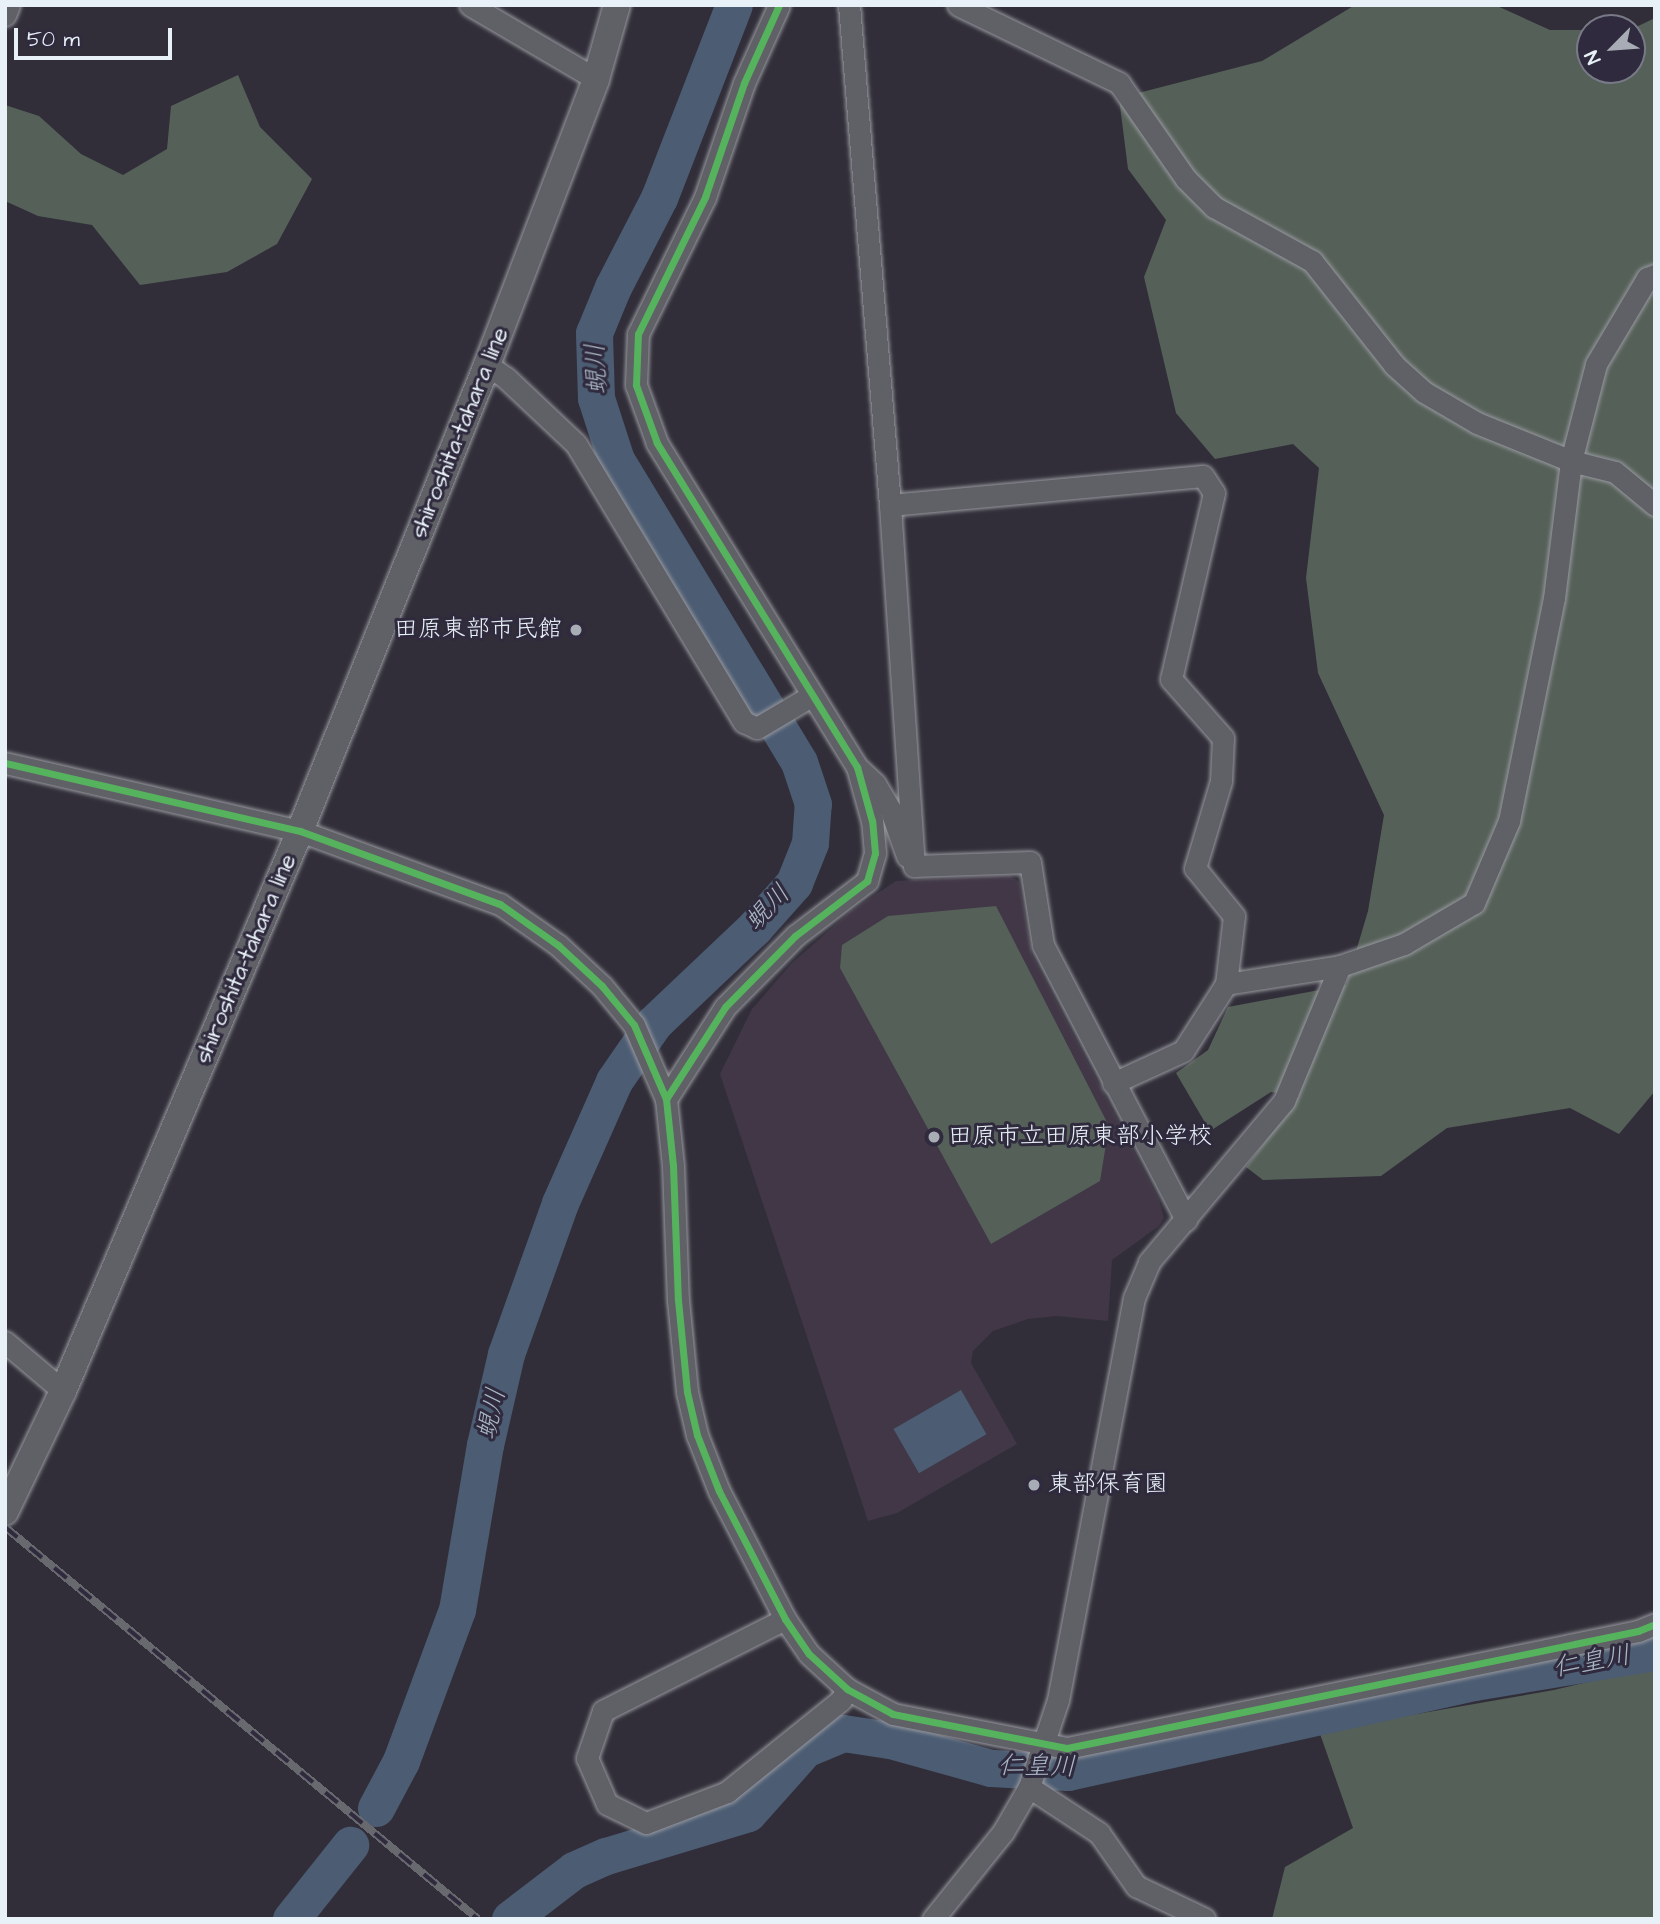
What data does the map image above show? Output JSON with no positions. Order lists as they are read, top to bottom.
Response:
{
  "streets": {
    "main road": ["shiroshita-tahara line"]
  },
  "water": ["蜆川", "仁皇川"],
  "places": ["田原東部市民館", "田原市立田原東部小学校", "東部保育園"],
  "scale_bar": "50 m",
  "north": "bottom left"
}
